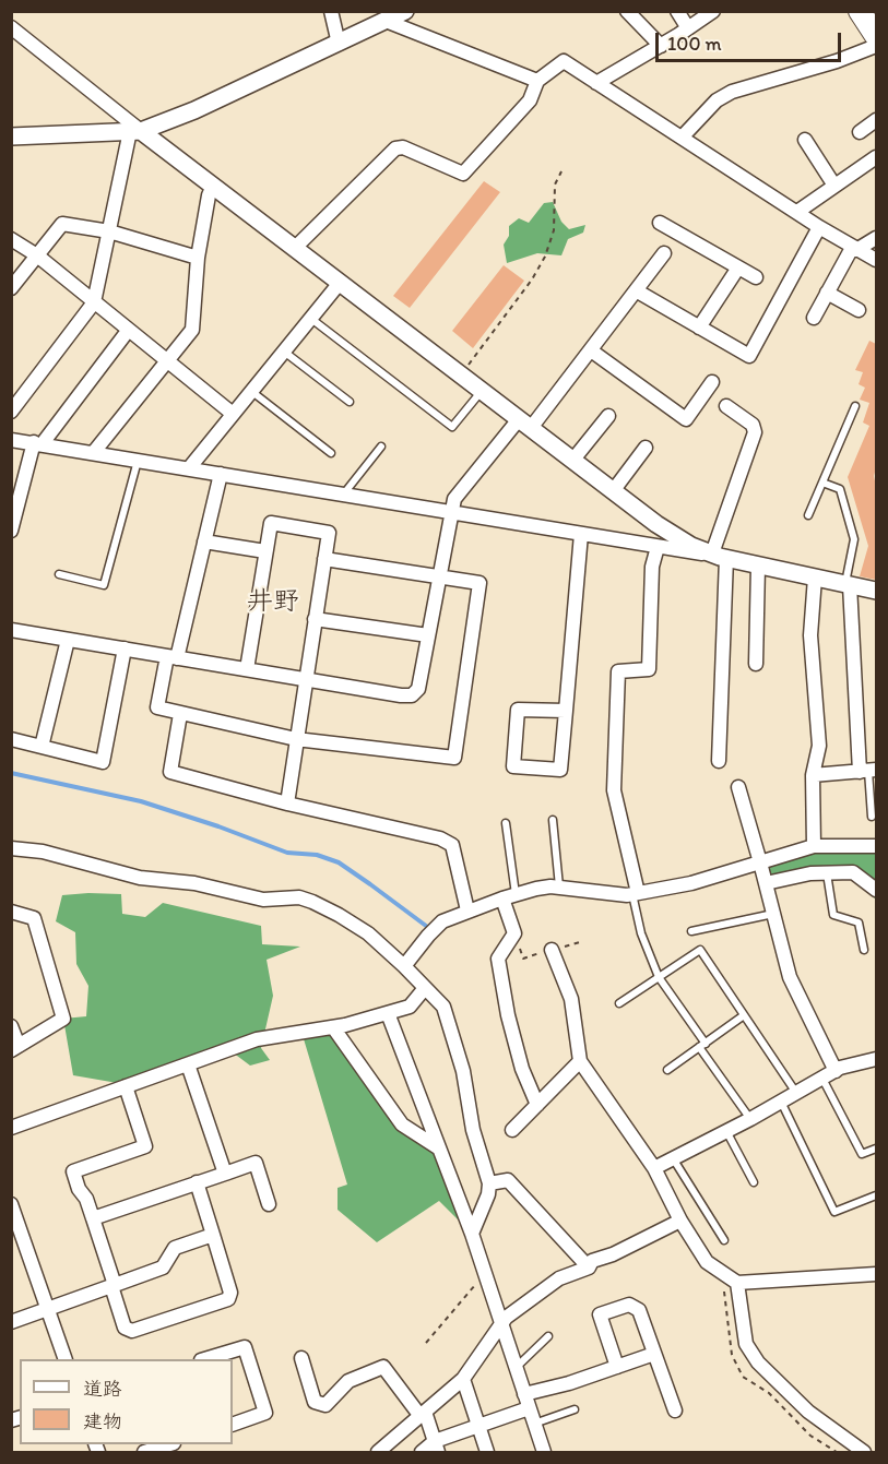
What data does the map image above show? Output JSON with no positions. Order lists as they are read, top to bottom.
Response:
{
  "districts": ["井野"],
  "legend": ["道路", "建物"],
  "scale_bar": "100 m"
}
